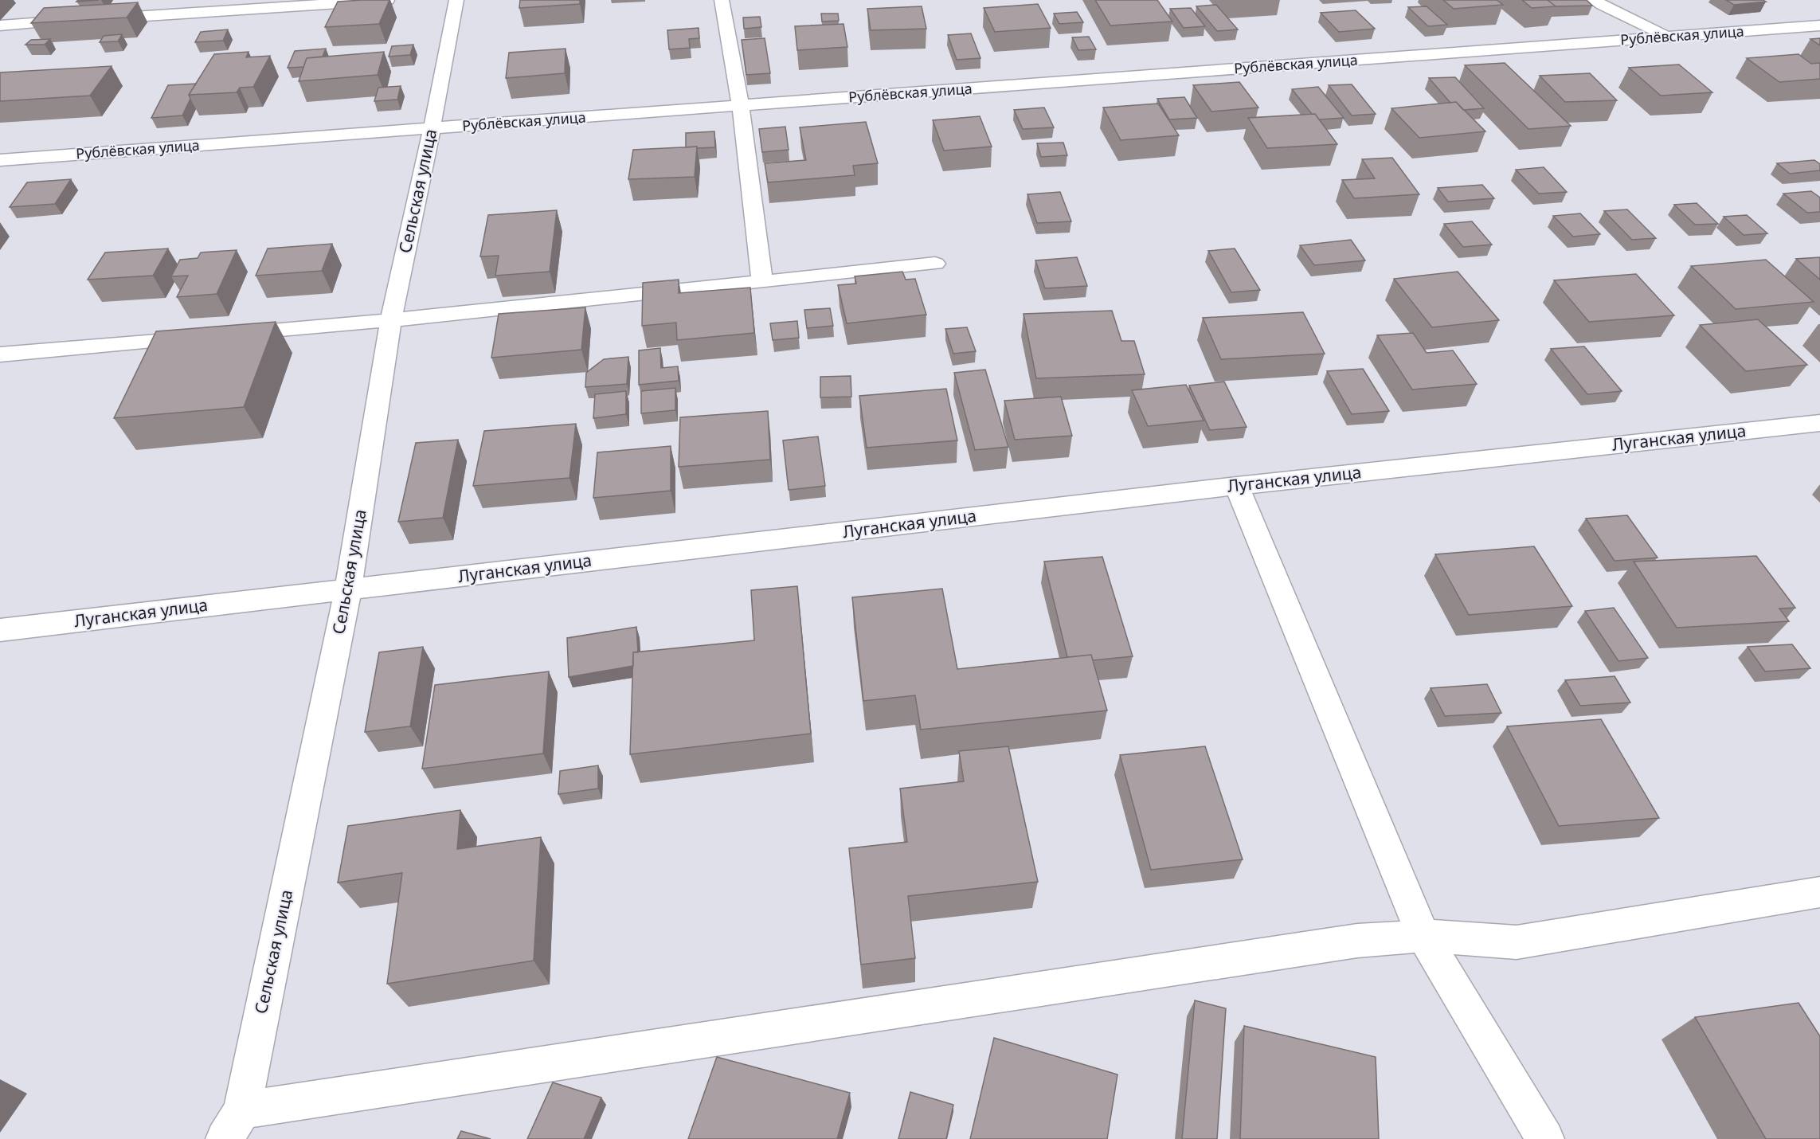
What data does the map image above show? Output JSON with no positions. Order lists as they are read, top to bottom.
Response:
{
  "streets": {
    "street": ["Рублёвская улица", "Сельская улица", "Луганская улица"]
  },
  "crossings": [
    ["Рублёвская улица", "Сельская улица"],
    ["Сельская улица", "Луганская улица"]
  ]
}
